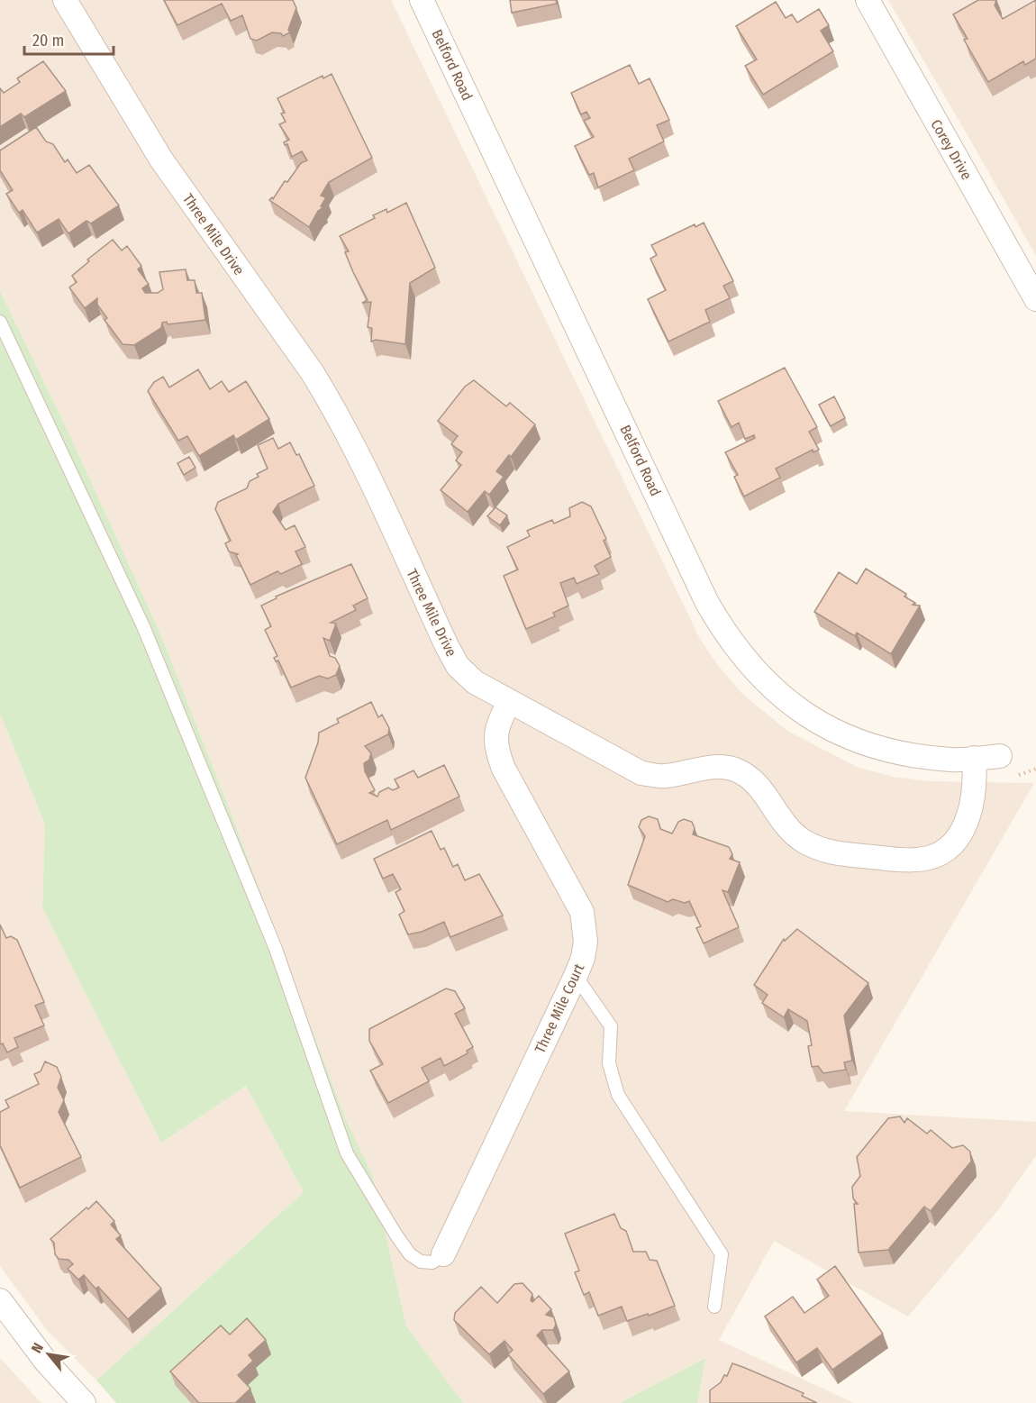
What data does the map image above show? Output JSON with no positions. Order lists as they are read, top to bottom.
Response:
{
  "streets": {
    "street": [
      "Belford Road",
      "Corey Drive",
      "Three Mile Drive",
      "Three Mile Court"
    ]
  },
  "crossings": [
    ["Belford Road", "Three Mile Drive"],
    ["Three Mile Drive", "Three Mile Court"]
  ],
  "scale_bar": "20 m",
  "north": "top left"
}
